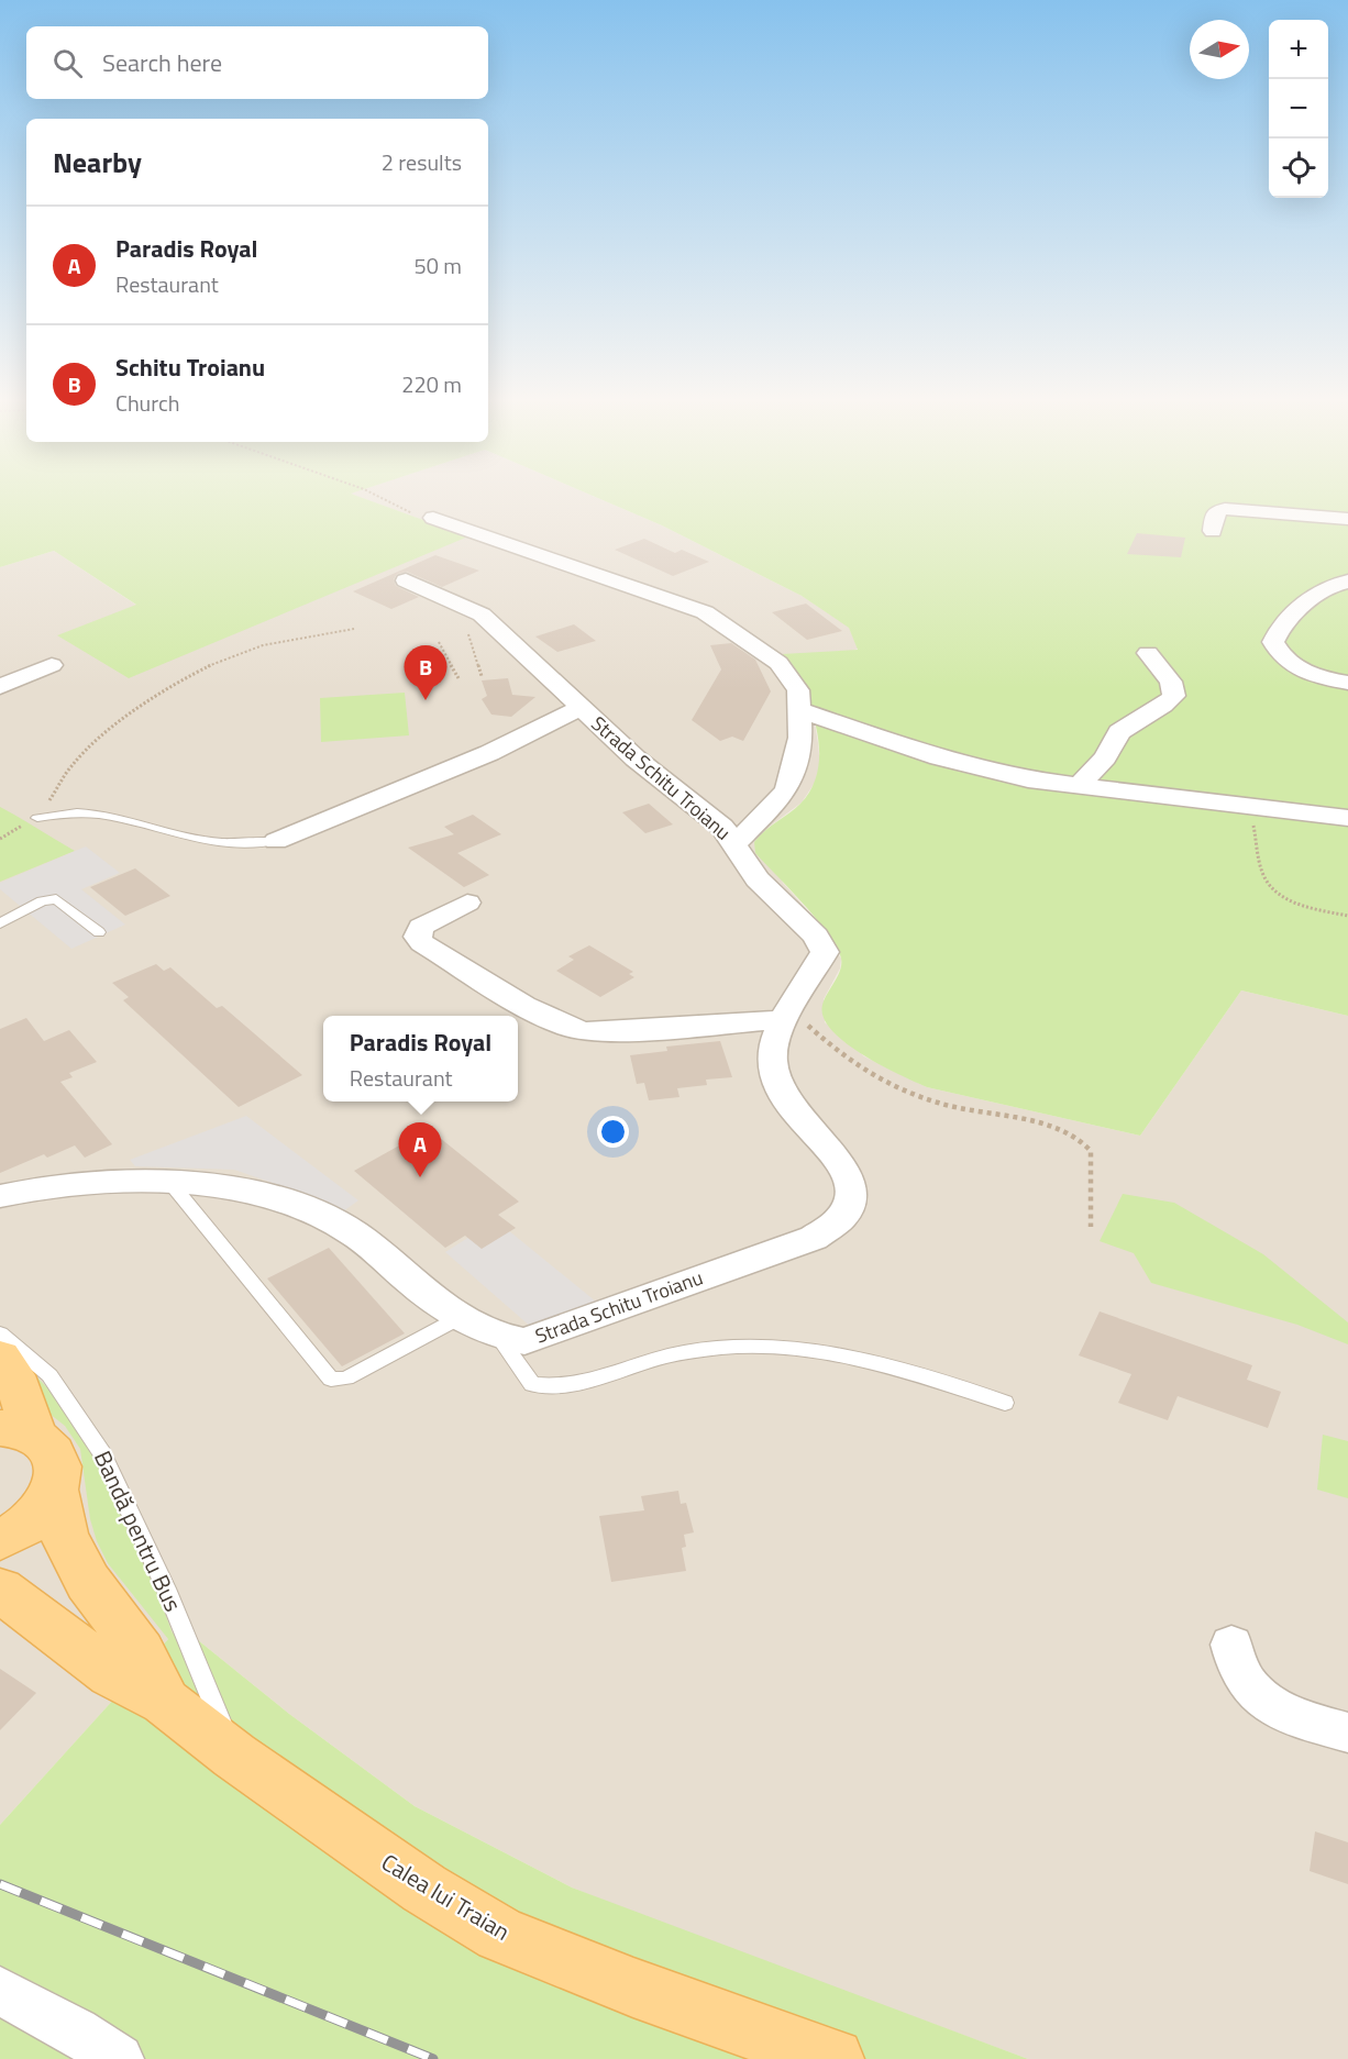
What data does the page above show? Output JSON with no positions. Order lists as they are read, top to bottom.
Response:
{
  "streets": {
    "main road": ["Calea lui Traian"],
    "street": ["Strada Schitu Troianu"],
    "lane": ["Bandă pentru Bus"]
  },
  "crossings": [
    ["Bandă pentru Bus", "Calea lui Traian"]
  ],
  "north": "right",
  "page": {
    "map_buttons": ["+", "−"],
    "search": "Search here",
    "heading": ["Nearby", "2 results"],
    "list": [
      {
        "mark": "A",
        "name": "Paradis Royal",
        "note": "Restaurant",
        "value": "50 m"
      },
      {
        "mark": "B",
        "name": "Schitu Troianu",
        "note": "Church",
        "value": "220 m"
      }
    ],
    "pins": ["B", "A"],
    "popup": ["Paradis Royal", "Restaurant"]
  }
}
